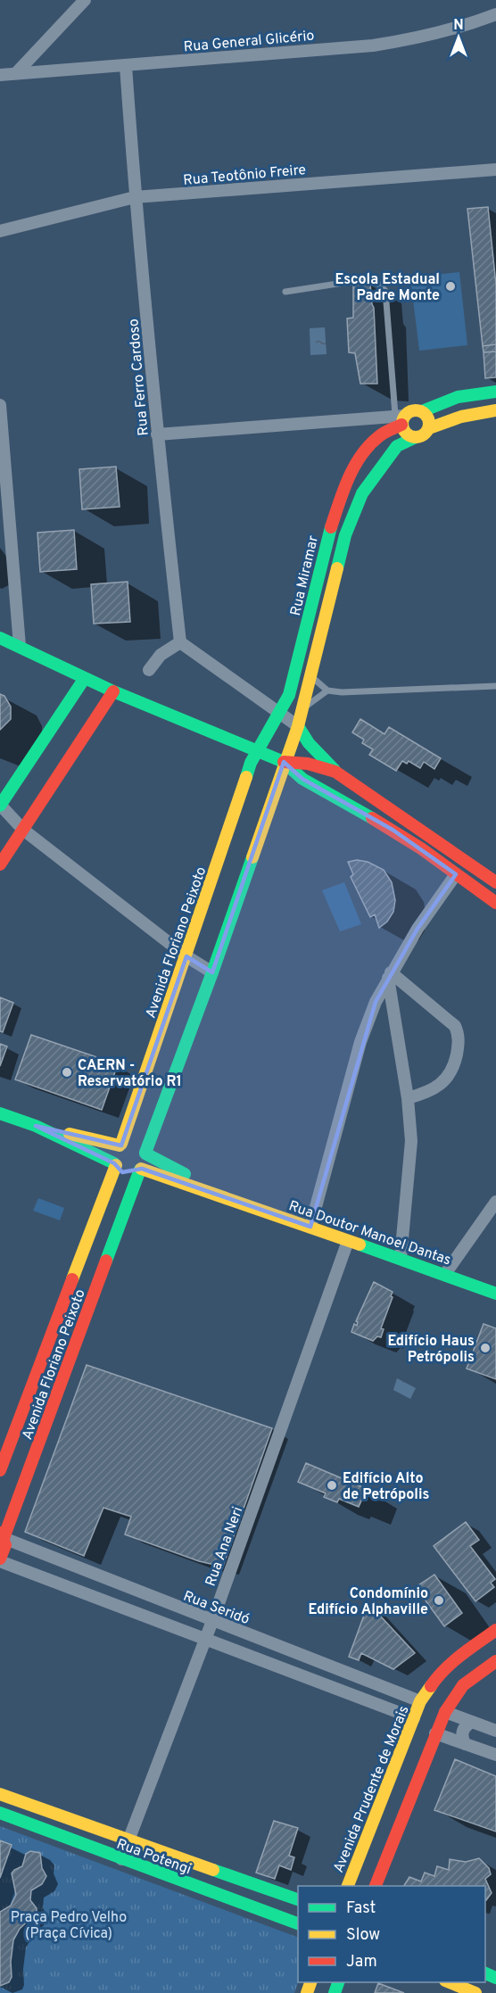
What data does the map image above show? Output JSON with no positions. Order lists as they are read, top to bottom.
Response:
{
  "streets": {
    "main road": [
      "Rua Miramar",
      "Avenida Floriano Peixoto",
      "Rua Doutor Manoel Dantas",
      "Avenida Prudente de Morais",
      "Rua Potengi"
    ],
    "street": [
      "Rua General Glicério",
      "Rua Teotônio Freire",
      "Rua Ferro Cardoso",
      "Rua Ana Neri",
      "Rua Seridó"
    ]
  },
  "crossings": [
    ["Rua General Glicério", "Rua Ferro Cardoso"],
    ["Rua Teotônio Freire", "Rua Ferro Cardoso"],
    ["Rua Miramar", "Avenida Floriano Peixoto"],
    ["Avenida Floriano Peixoto", "Rua Doutor Manoel Dantas"],
    ["Avenida Floriano Peixoto", "Rua Seridó"],
    ["Rua Doutor Manoel Dantas", "Rua Ana Neri"],
    ["Rua Ana Neri", "Rua Seridó"],
    ["Rua Ana Neri", "Rua Potengi"],
    ["Rua Seridó", "Avenida Prudente de Morais"]
  ],
  "parks": ["Praça Pedro Velho (Praça Cívica)"],
  "places": [
    "Escola Estadual Padre Monte",
    "CAERN - Reservatório R1",
    "Edifício Haus Petrópolis",
    "Edifício Alto de Petrópolis",
    "Condomínio Edifício Alphaville"
  ],
  "legend": ["Fast", "Slow", "Jam"],
  "north": "top"
}
